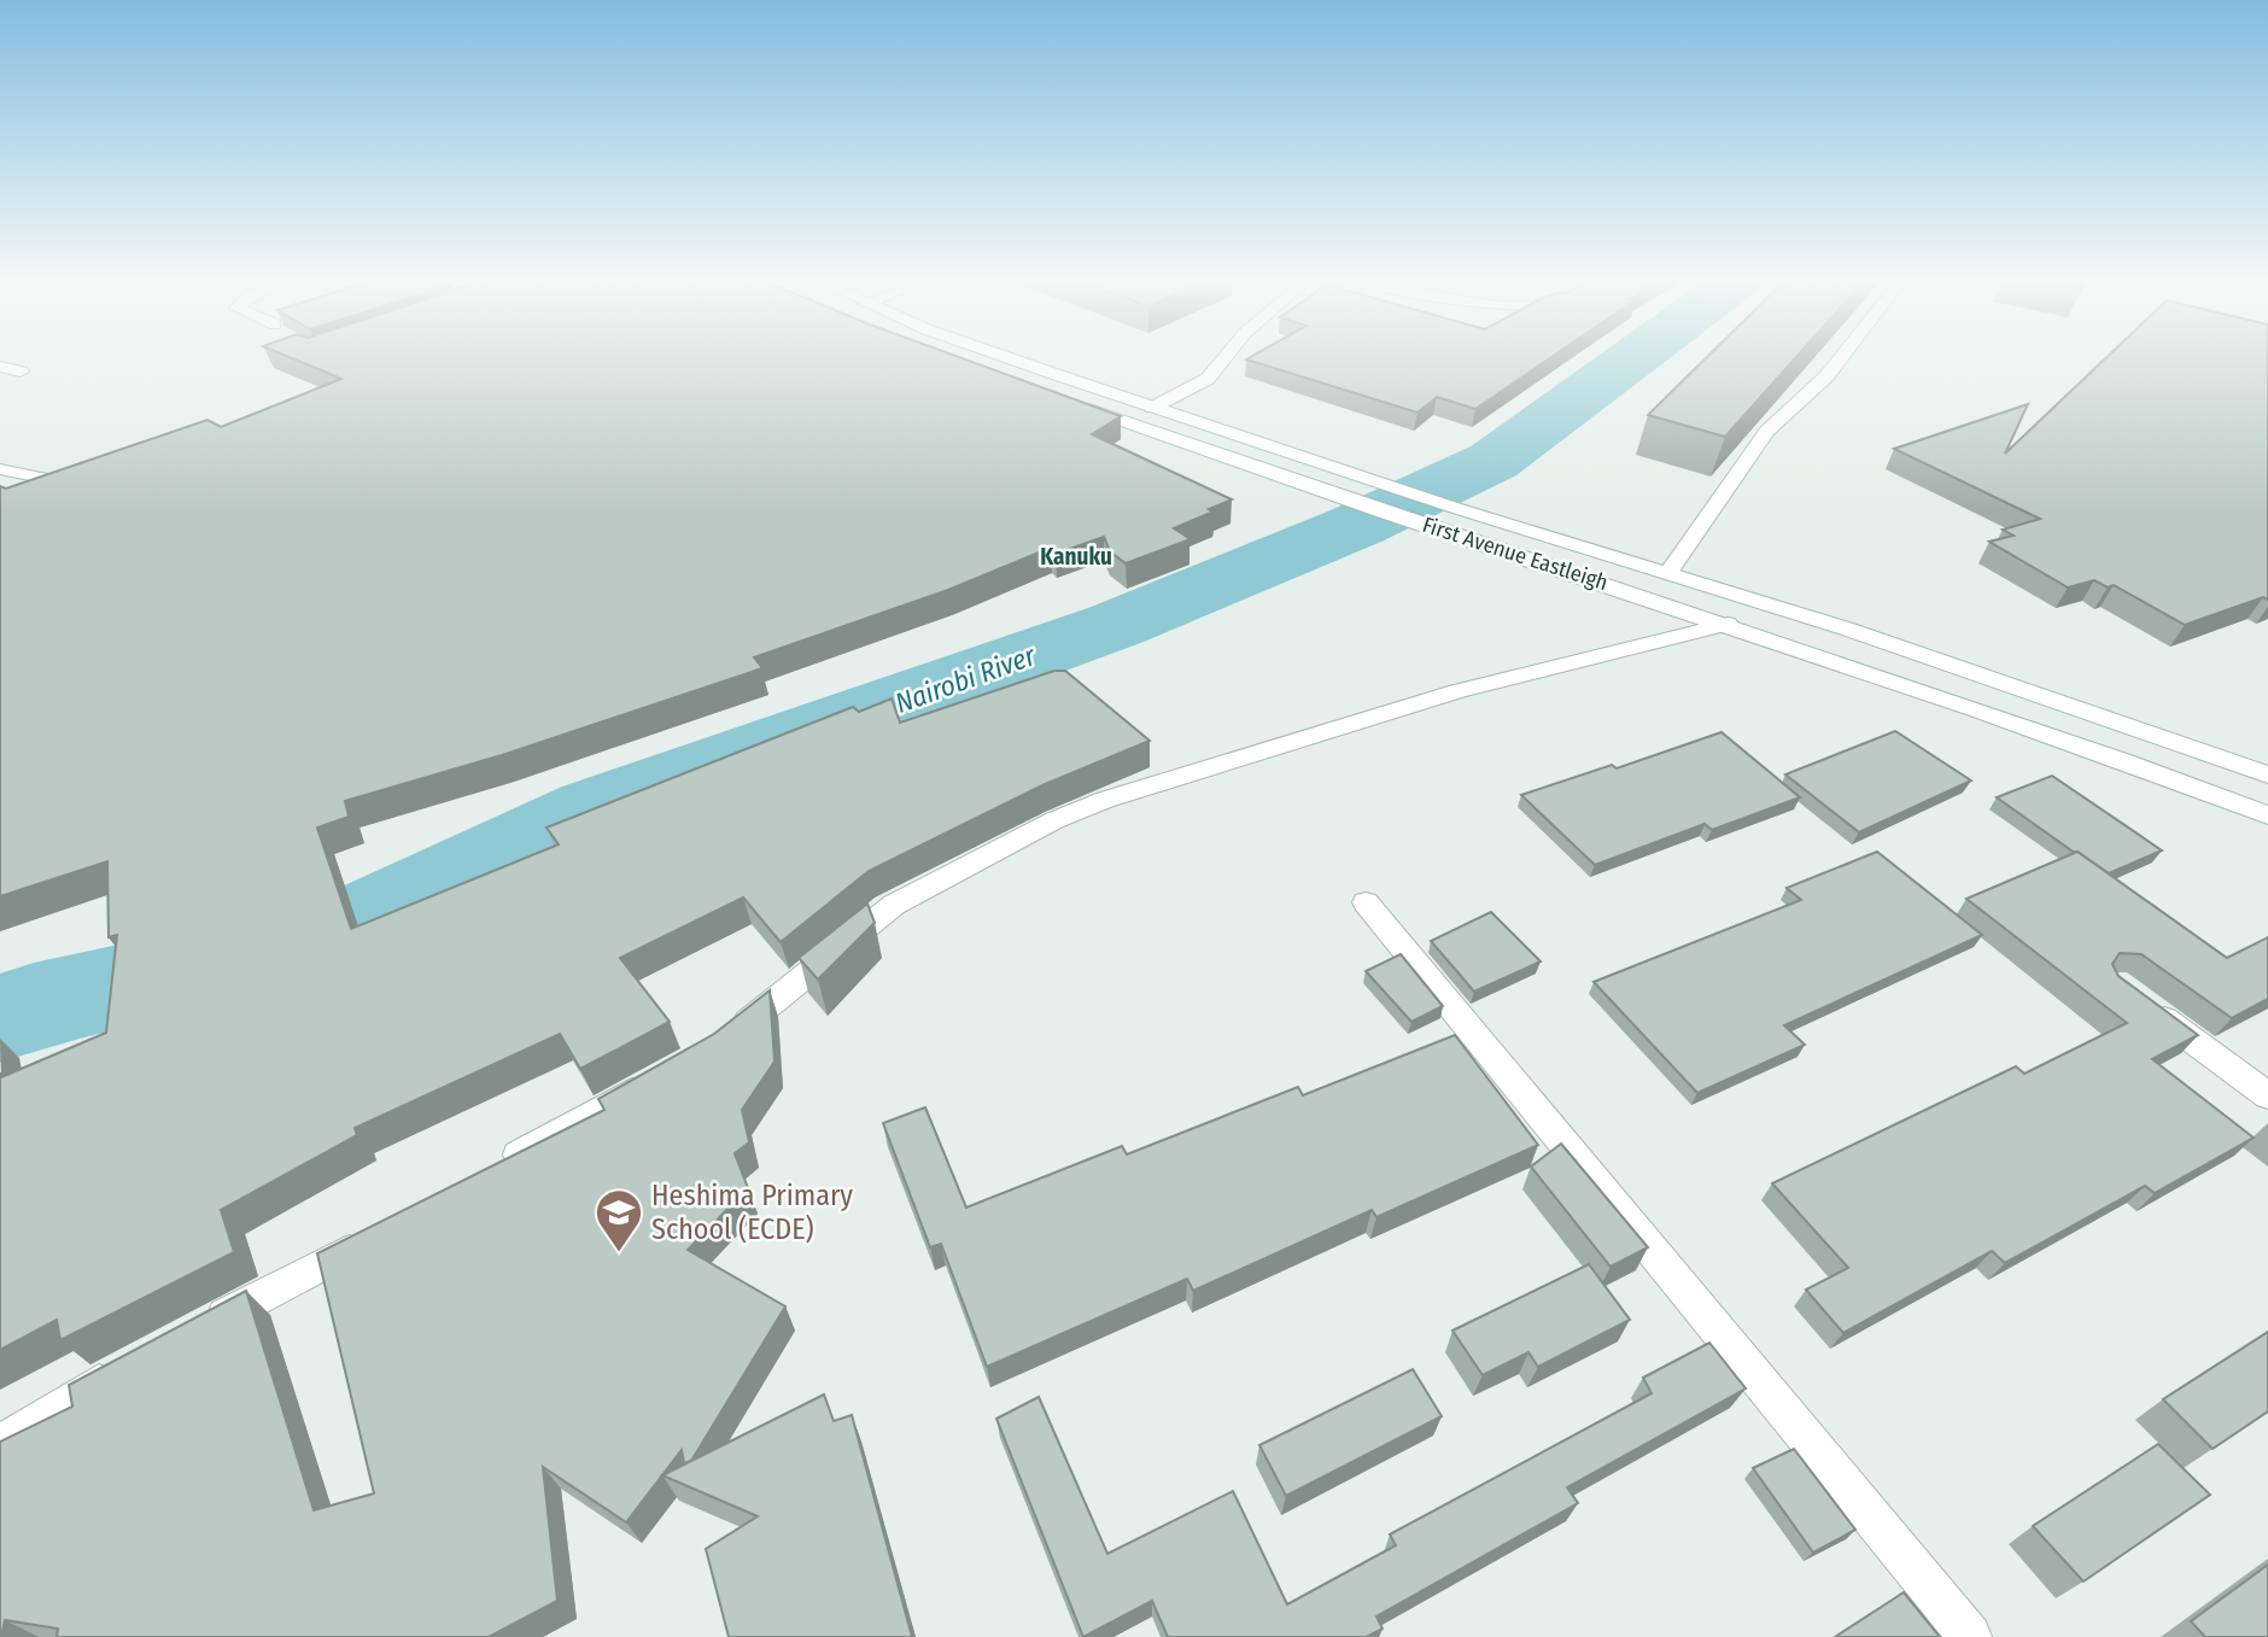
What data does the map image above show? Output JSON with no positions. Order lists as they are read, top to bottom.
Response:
{
  "streets": {
    "street": ["First Avenue Eastleigh"]
  },
  "districts": ["Kanuku"],
  "water": ["Nairobi River"],
  "places": {
    "school or university": ["Heshima Primary School (ECDE)"]
  }
}
